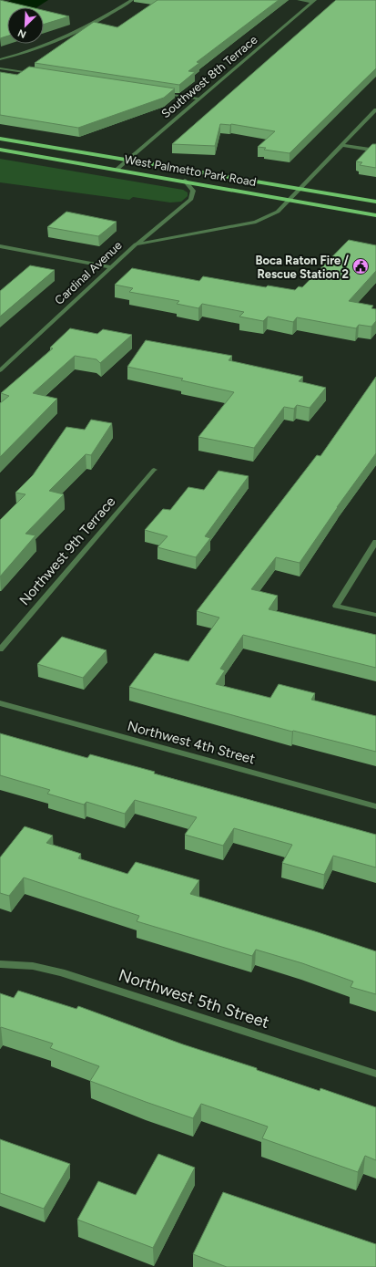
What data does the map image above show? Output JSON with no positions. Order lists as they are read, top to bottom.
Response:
{
  "streets": {
    "main road": ["West Palmetto Park Road"],
    "street": [
      "Southwest 8th Terrace",
      "Cardinal Avenue",
      "Northwest 9th Terrace",
      "Northwest 4th Street",
      "Northwest 5th Street"
    ]
  },
  "crossings": [
    ["Southwest 8th Terrace", "West Palmetto Park Road"],
    ["West Palmetto Park Road", "Cardinal Avenue"]
  ],
  "places": {
    "public building": ["Boca Raton Fire / Rescue Station 2"]
  },
  "north": "bottom left"
}
